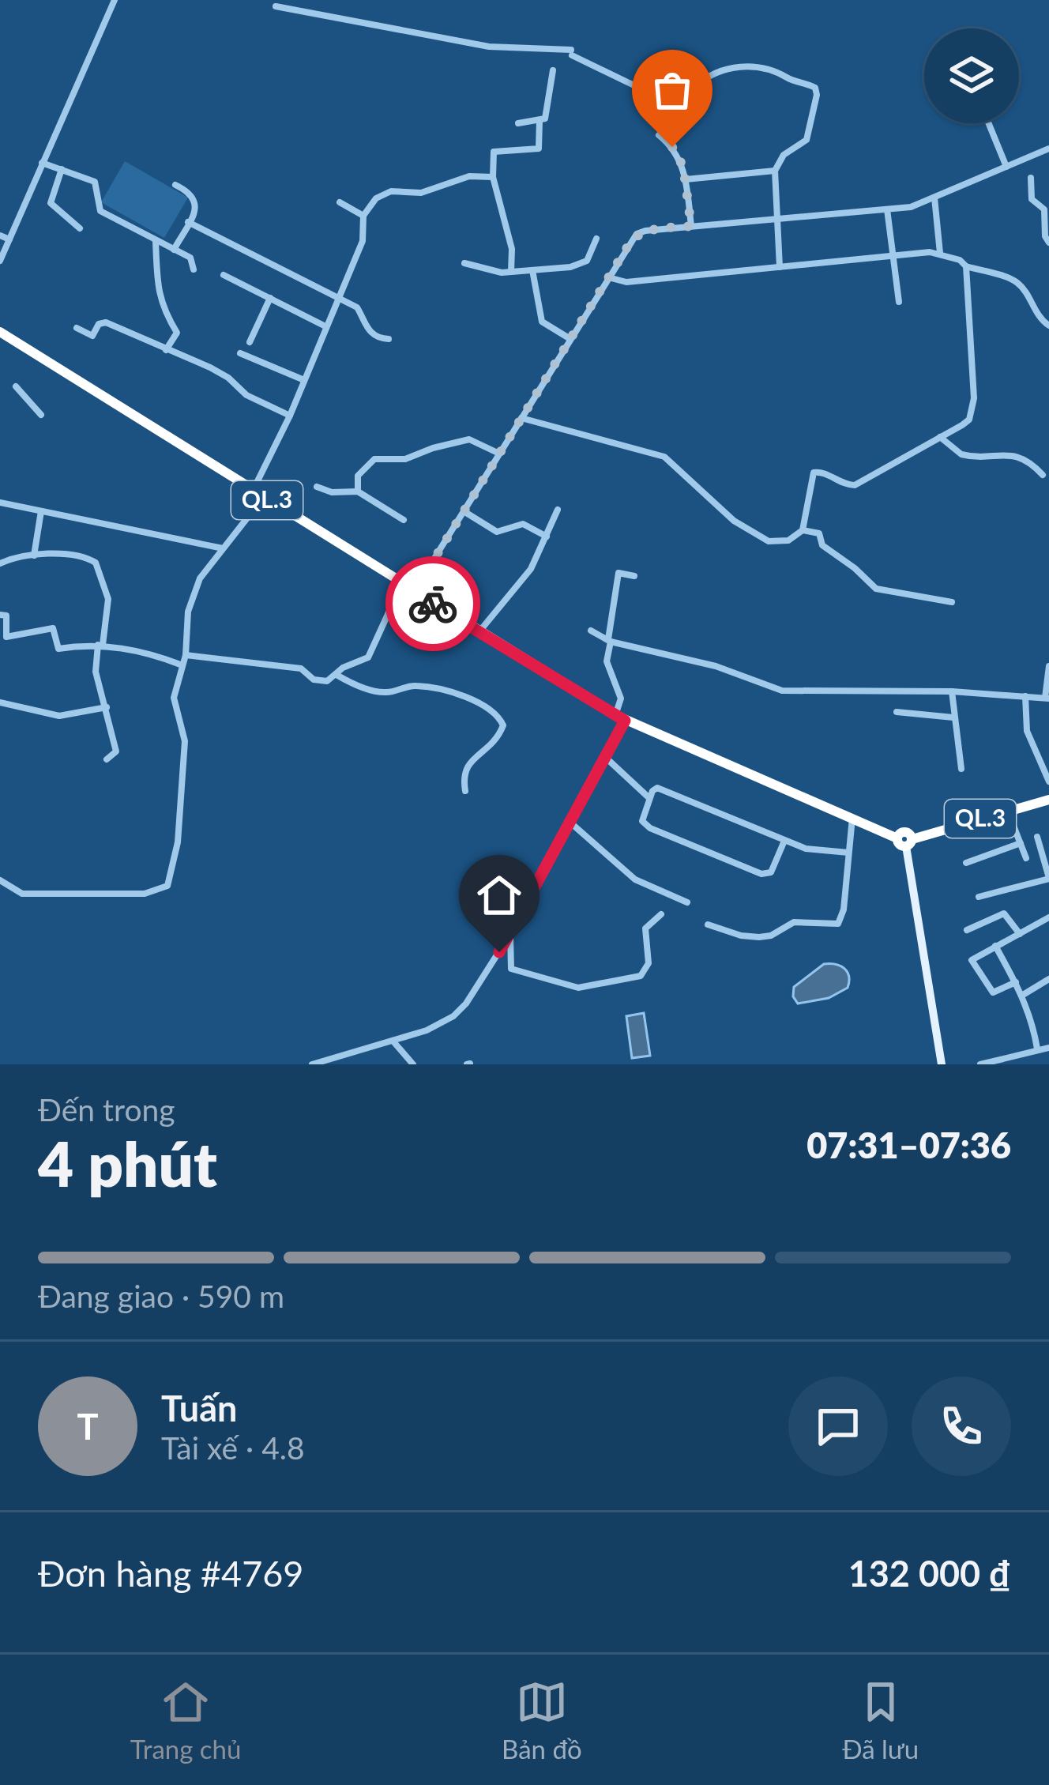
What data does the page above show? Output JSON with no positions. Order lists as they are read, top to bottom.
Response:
{
  "streets": {
    "highway": ["QL.3"]
  },
  "page": {
    "heading": ["4 phút", "Đến trong", "07:31–07:36"],
    "panel": [
      "Tuấn",
      "Tài xế · 4.8",
      "Đơn hàng #4769",
      "132 000 ₫"
    ],
    "bar": "Đang giao · 590 m",
    "round": "T",
    "tabs": ["Trang chủ", "Bản đồ", "Đã lưu"]
  }
}
